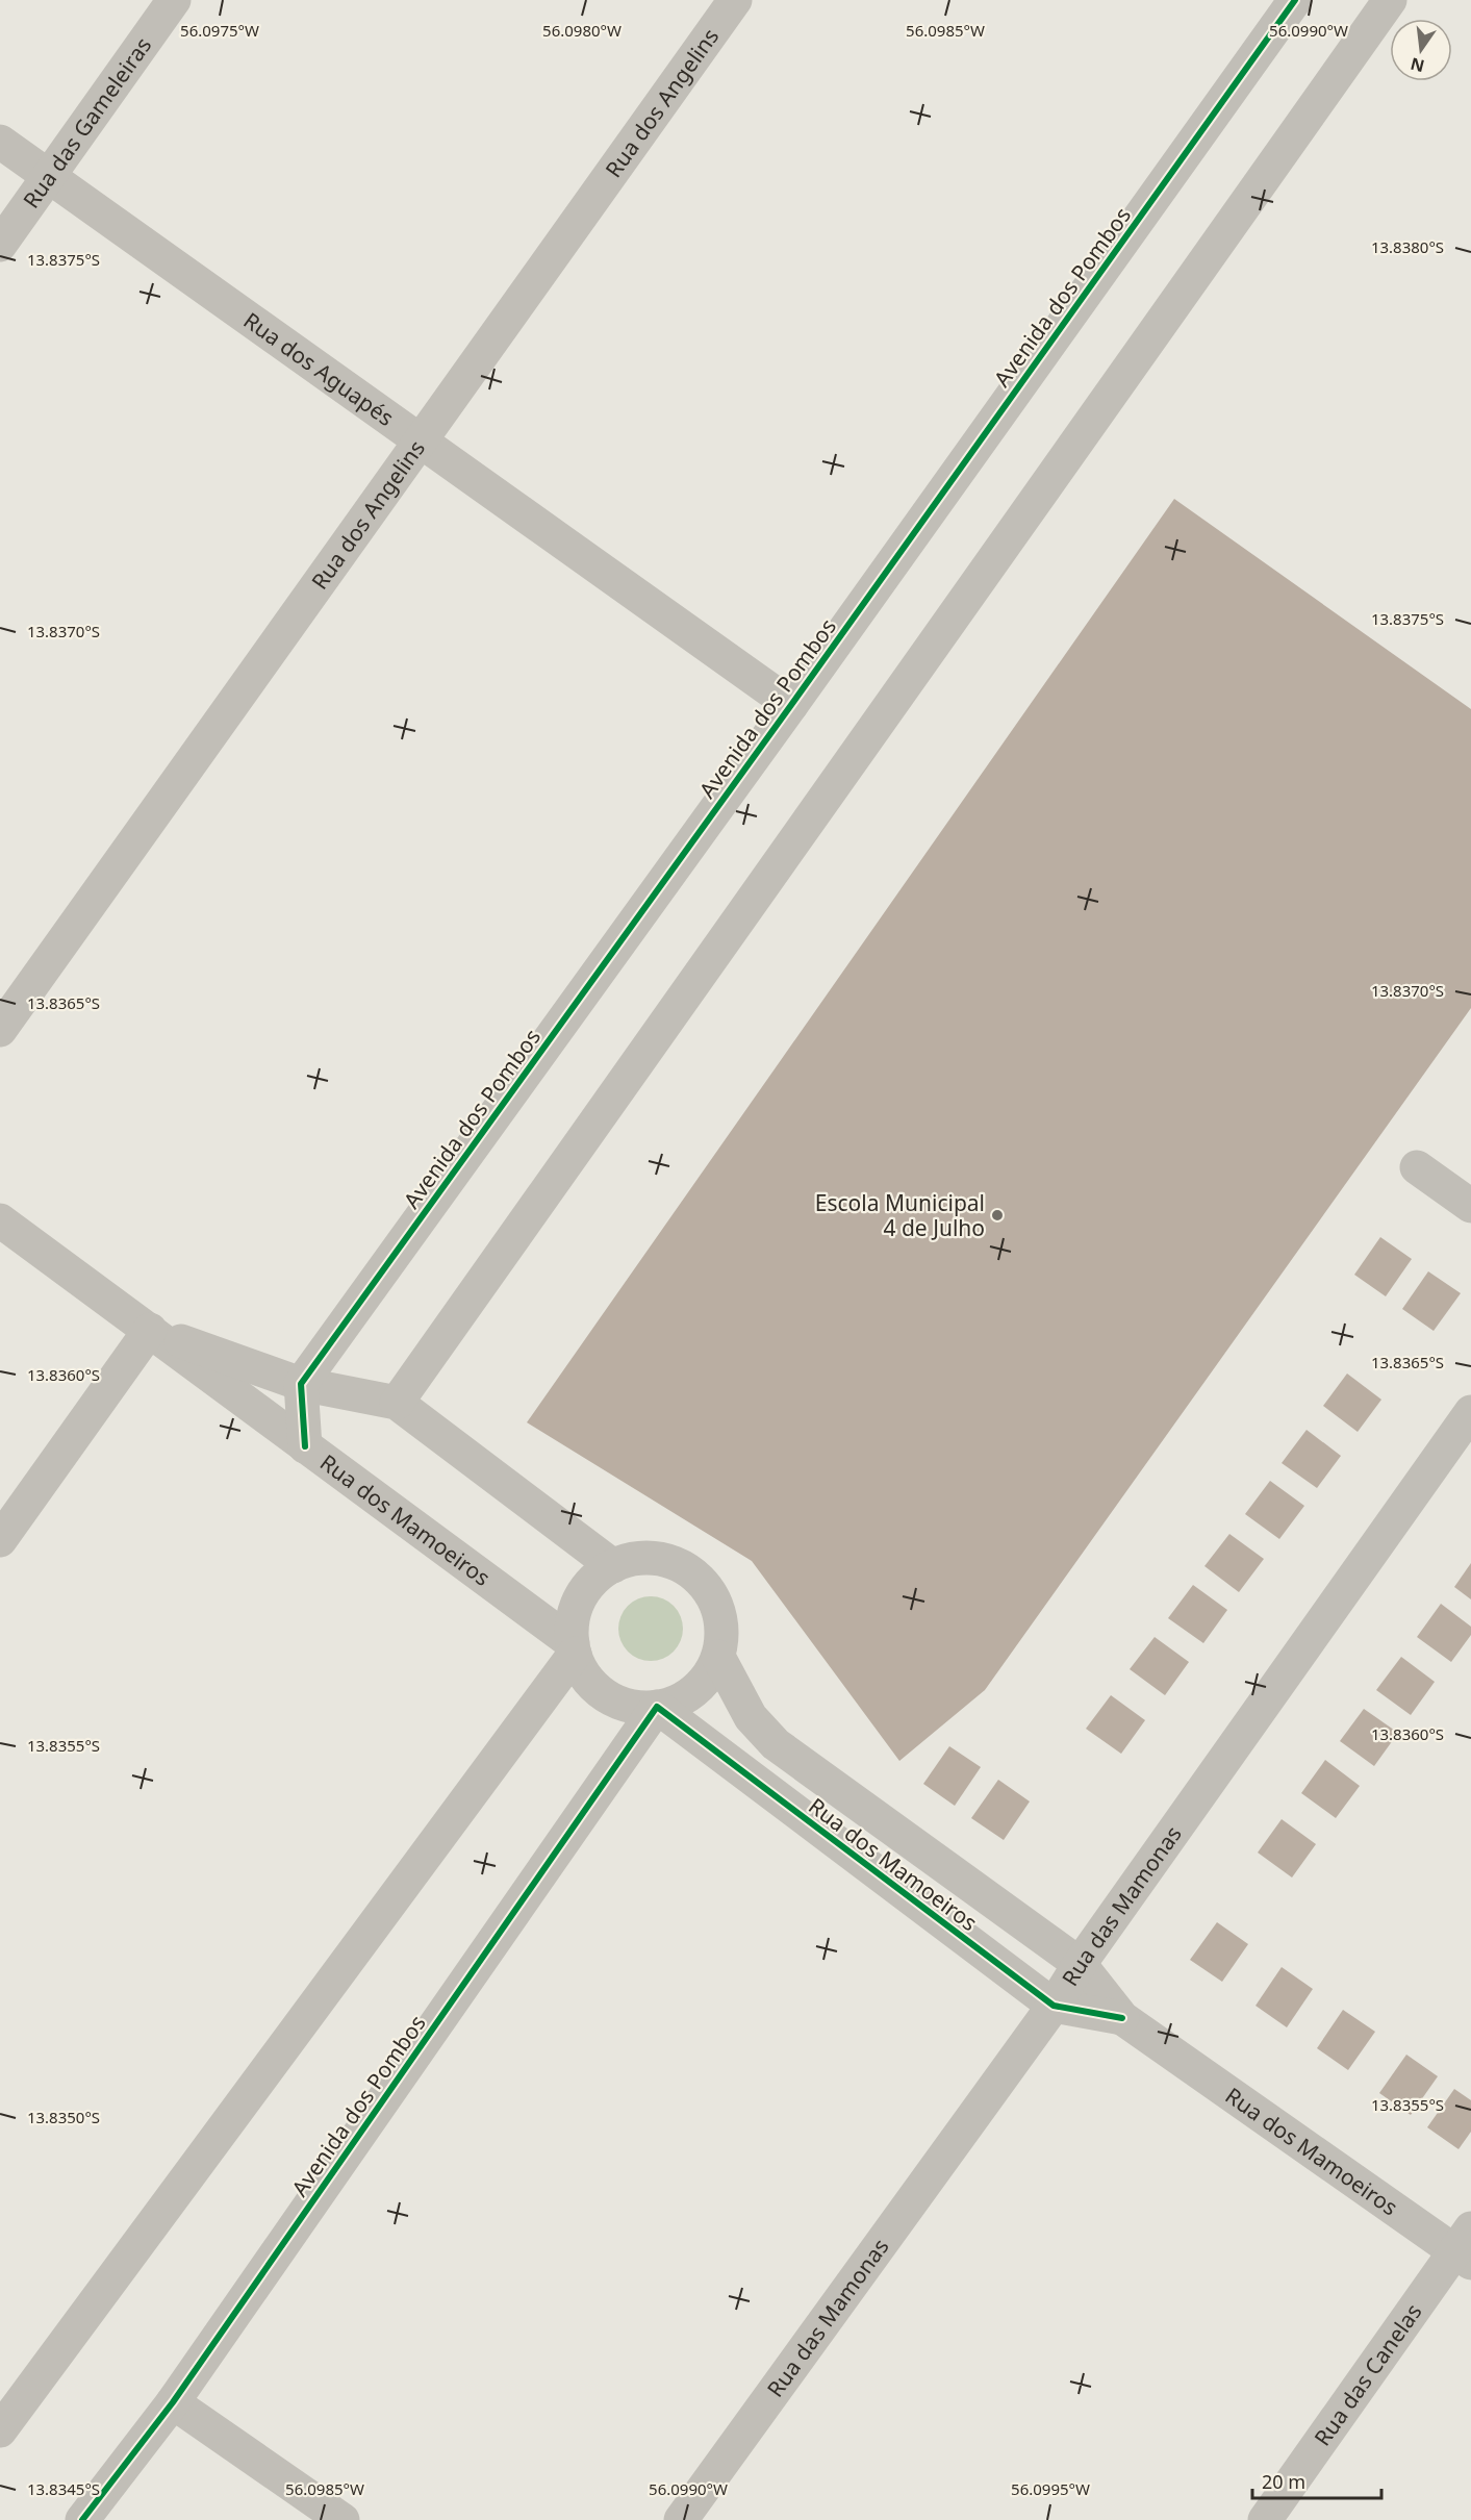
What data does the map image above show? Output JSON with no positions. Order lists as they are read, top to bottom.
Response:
{
  "streets": {
    "street": [
      "Rua dos Angelins",
      "Rua das Gameleiras",
      "Avenida dos Pombos",
      "Rua dos Aguapés",
      "Rua dos Mamoeiros",
      "Rua das Mamonas",
      "Rua das Canelas"
    ]
  },
  "crossings": [
    ["Rua dos Angelins", "Rua dos Aguapés"],
    ["Rua das Gameleiras", "Rua dos Aguapés"],
    ["Avenida dos Pombos", "Rua dos Aguapés"],
    ["Avenida dos Pombos", "Rua dos Mamoeiros"],
    ["Rua dos Mamoeiros", "Rua das Mamonas"],
    ["Rua dos Mamoeiros", "Rua das Canelas"]
  ],
  "places": ["Escola Municipal 4 de Julho"],
  "scale_bar": "20 m",
  "north": "bottom",
  "coordinates": [
    "56.0975°W",
    "56.0980°W",
    "56.0985°W",
    "56.0990°W",
    "13.8380°S",
    "13.8375°S",
    "13.8370°S",
    "13.8365°S",
    "13.8360°S",
    "13.8355°S",
    "13.8350°S",
    "56.0995°W",
    "13.8345°S"
  ]
}
